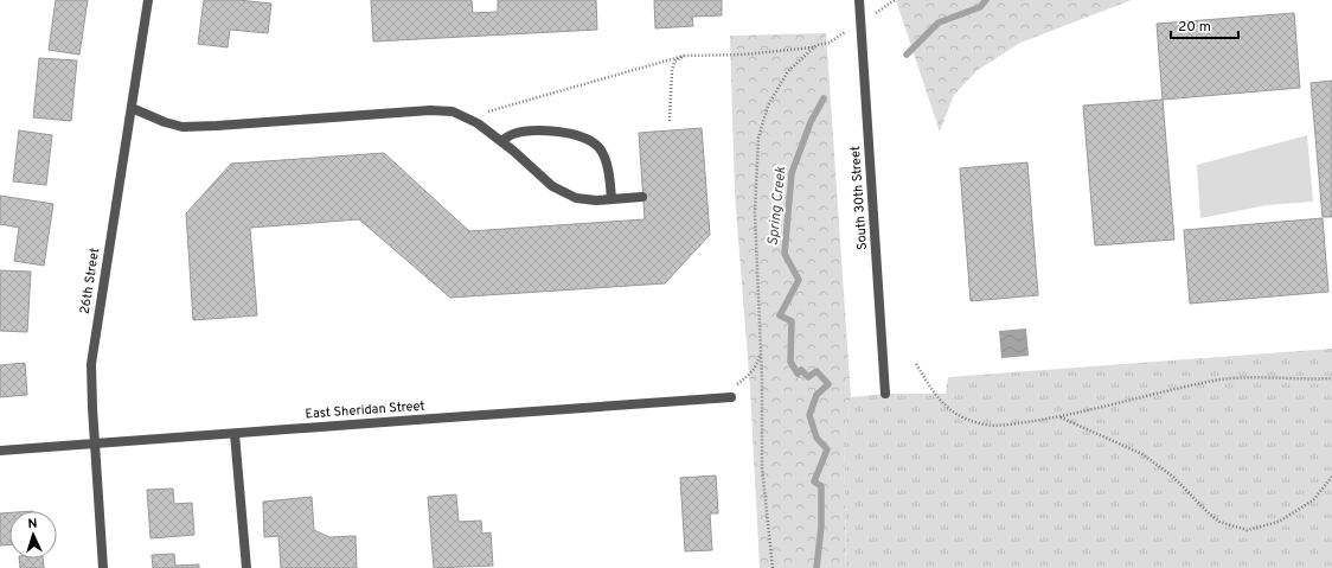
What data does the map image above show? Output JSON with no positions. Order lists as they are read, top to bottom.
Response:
{
  "streets": {
    "street": ["South 30th Street", "26th Street", "East Sheridan Street"]
  },
  "crossings": [
    ["26th Street", "East Sheridan Street"]
  ],
  "water": ["Spring Creek"],
  "scale_bar": "20 m",
  "north": "top"
}
